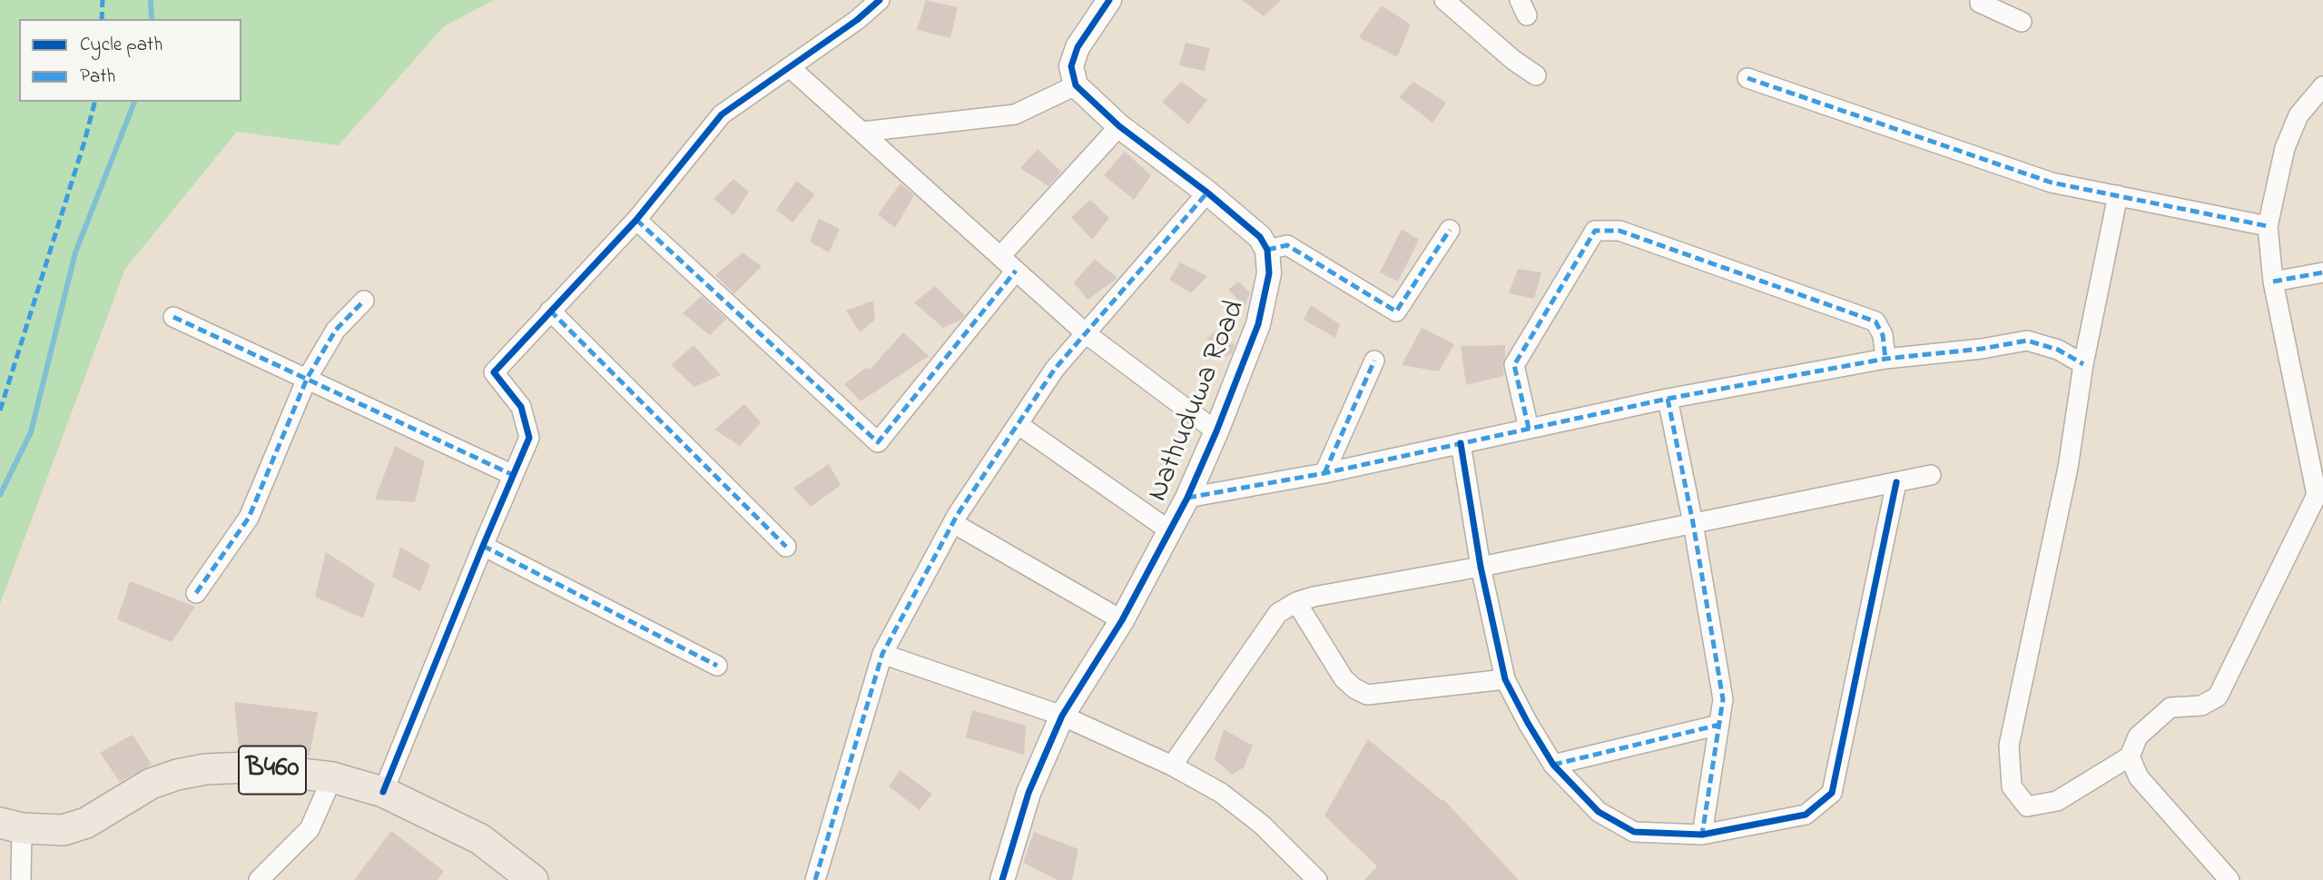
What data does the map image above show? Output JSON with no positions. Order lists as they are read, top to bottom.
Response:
{
  "streets": {
    "main road": ["B460"],
    "street": ["Nathuduwa Road"]
  },
  "legend": ["Cycle path", "Path"]
}
